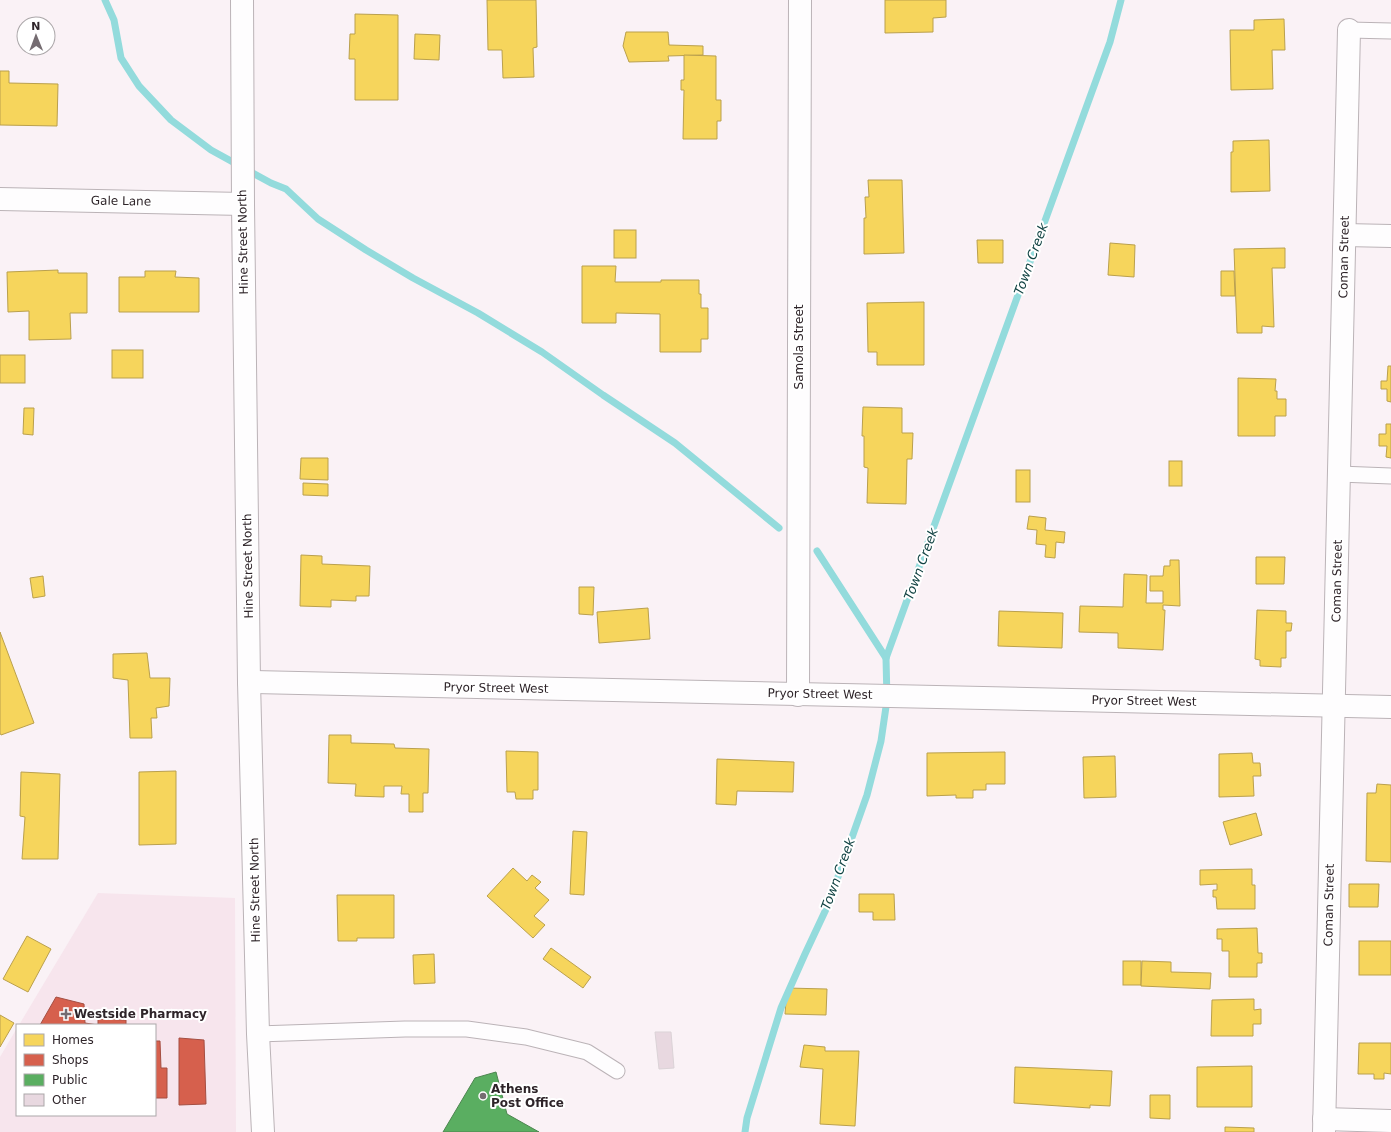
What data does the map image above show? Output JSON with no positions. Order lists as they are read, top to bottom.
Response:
{
  "streets": {
    "street": [
      "Gale Lane",
      "Hine Street North",
      "Coman Street",
      "Samola Street",
      "Pryor Street West"
    ]
  },
  "crossings": [
    ["Gale Lane", "Hine Street North"],
    ["Hine Street North", "Pryor Street West"],
    ["Coman Street", "Pryor Street West"],
    ["Samola Street", "Pryor Street West"]
  ],
  "water": ["Town Creek"],
  "places": {
    "health": ["Westside Pharmacy"],
    "other": ["Athens Post Office"]
  },
  "legend": [
    "Homes",
    "Shops",
    "Public",
    "Other"
  ],
  "north": "top"
}
